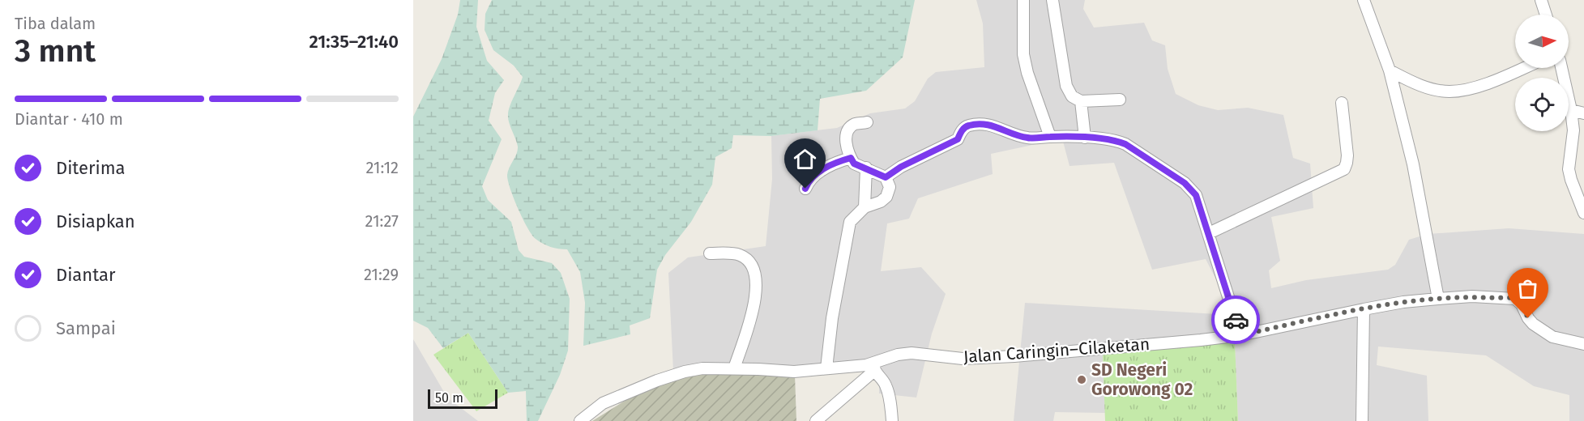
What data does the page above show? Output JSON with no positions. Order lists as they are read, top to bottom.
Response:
{
  "streets": {
    "street": ["Jalan Caringin–Cilaketan"]
  },
  "places": ["SD Negeri Gorowong 02"],
  "scale_bar": "50 m",
  "north": "right",
  "page": {
    "heading": ["3 mnt", "Tiba dalam", "21:35–21:40"],
    "bar": "Diantar · 410 m",
    "list": [
      ["Diterima", "21:12"],
      ["Disiapkan", "21:27"],
      ["Diantar", "21:29"],
      "Sampai"
    ],
    "scale": "50 m"
  }
}
